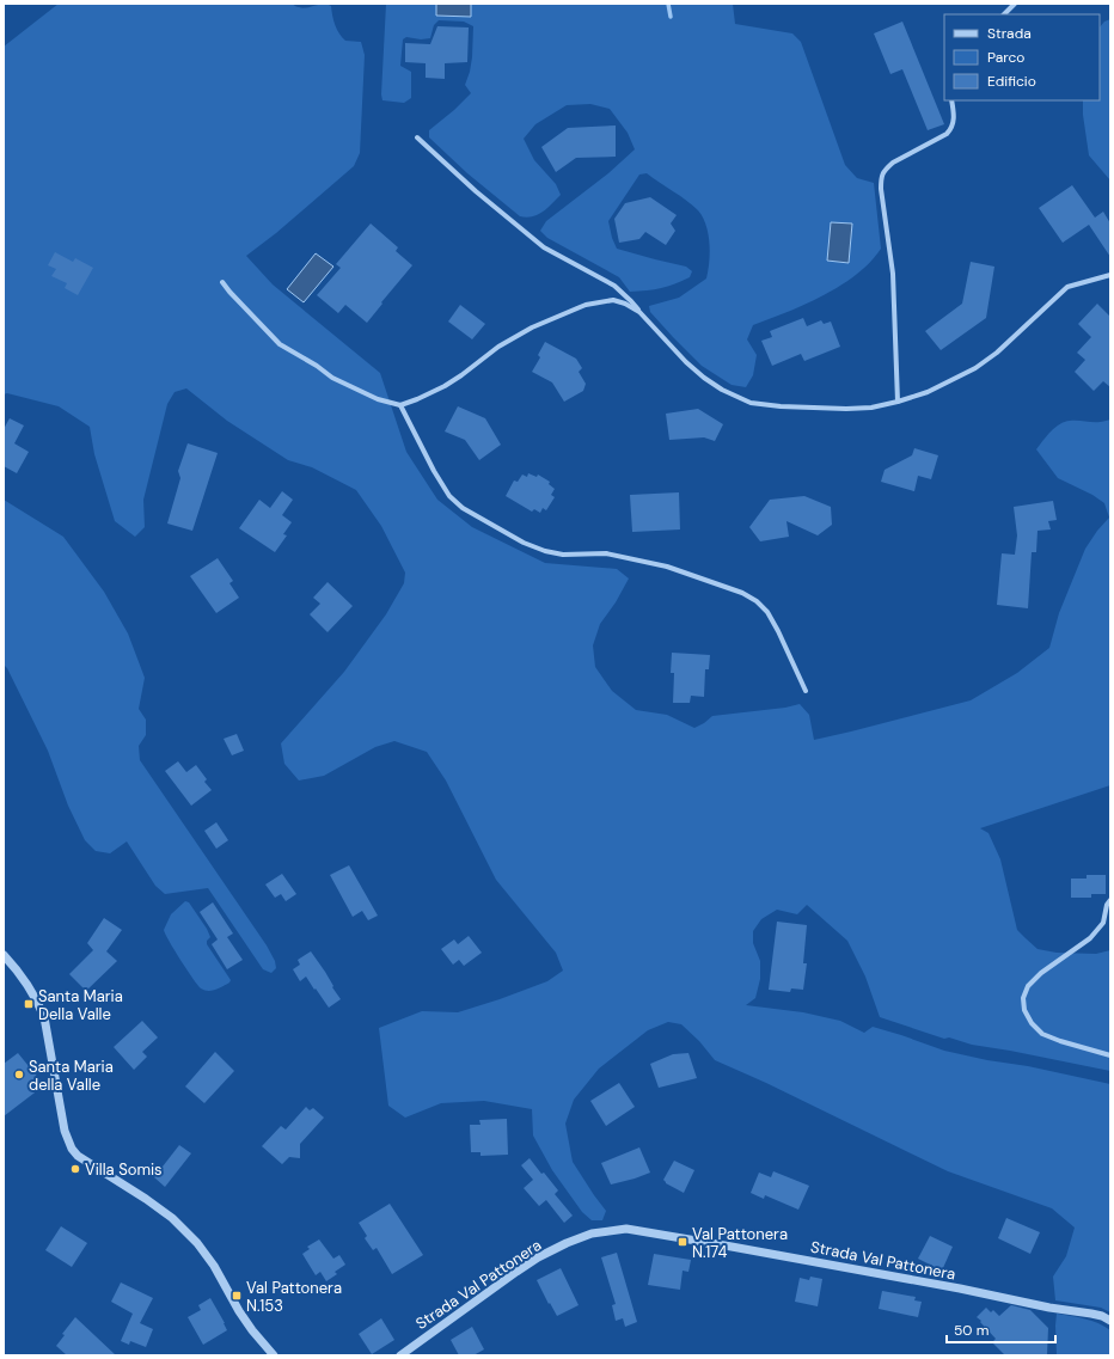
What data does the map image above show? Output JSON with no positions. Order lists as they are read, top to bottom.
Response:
{
  "streets": {
    "street": ["Strada Val Pattonera"]
  },
  "places": {
    "transit": ["Santa Maria Della Valle", "Val Pattonera N.174", "Val Pattonera N.153"],
    "other": ["Santa Maria della Valle", "Villa Somis"]
  },
  "legend": ["Strada", "Parco", "Edificio"],
  "scale_bar": "50 m"
}
